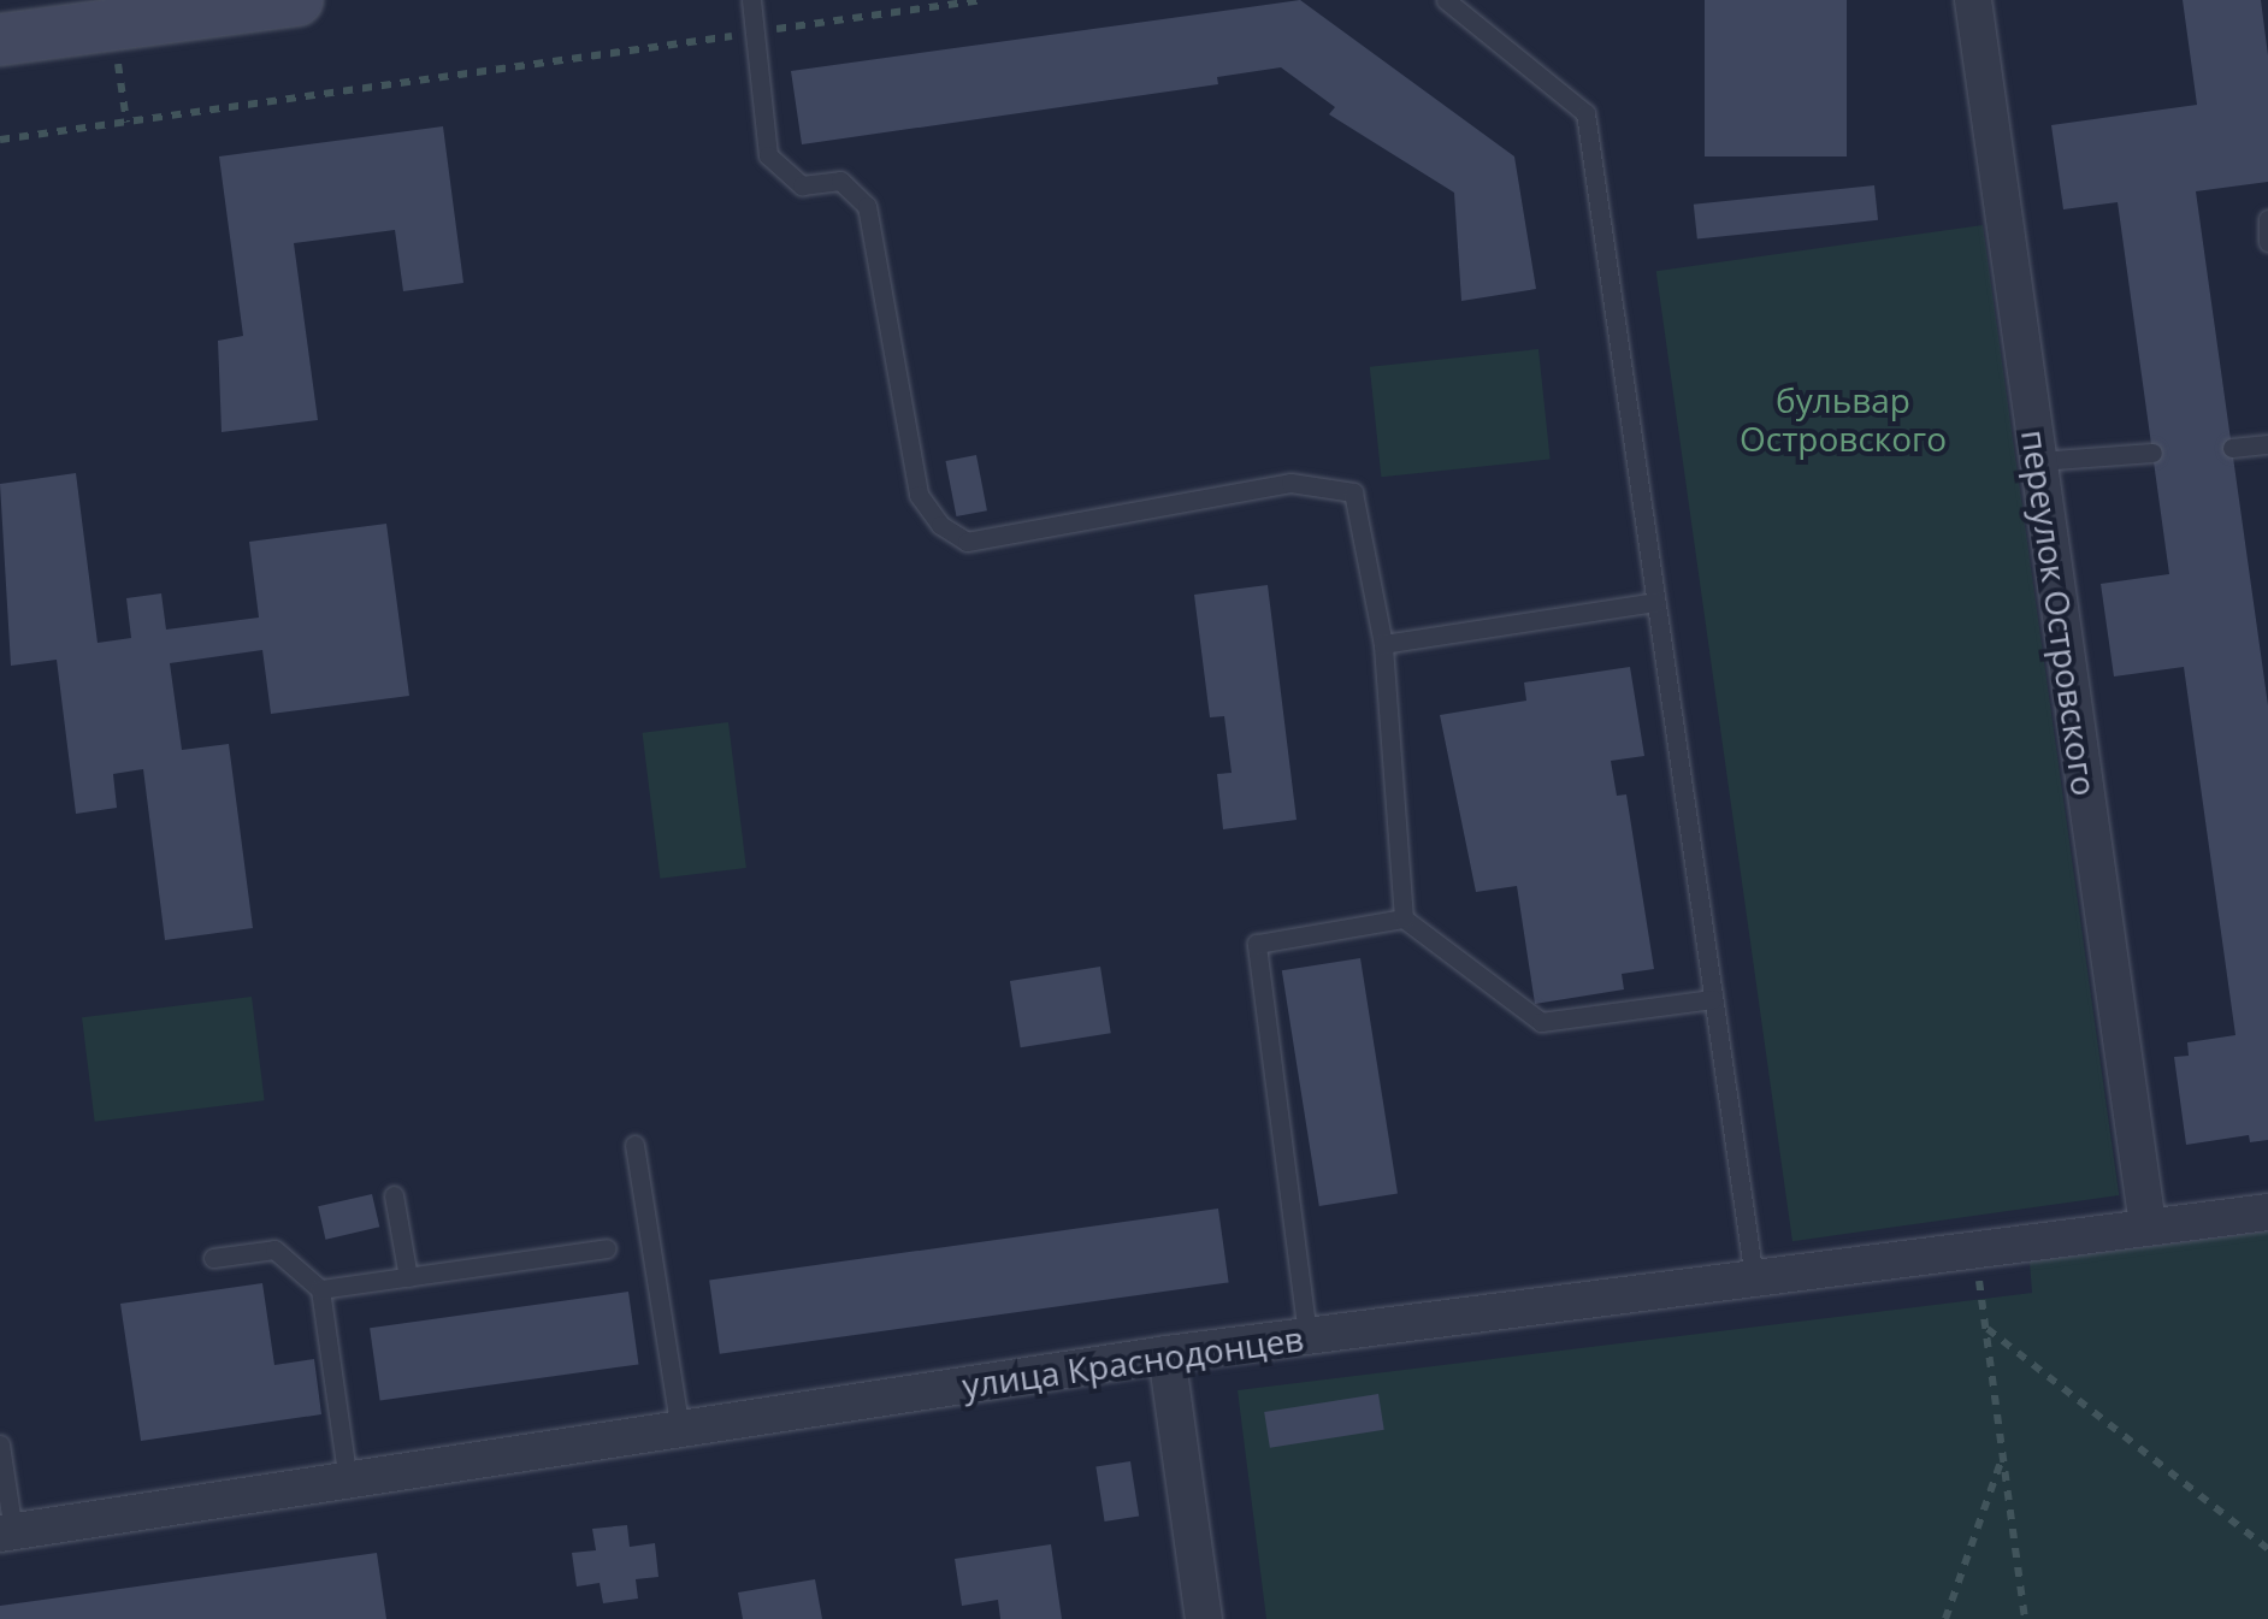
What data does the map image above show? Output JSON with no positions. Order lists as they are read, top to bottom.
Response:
{
  "streets": {
    "street": ["переулок Островского", "улица Краснодонцев"]
  },
  "crossings": [
    ["переулок Островского", "улица Краснодонцев"]
  ],
  "parks": ["бульвар Островского"]
}
